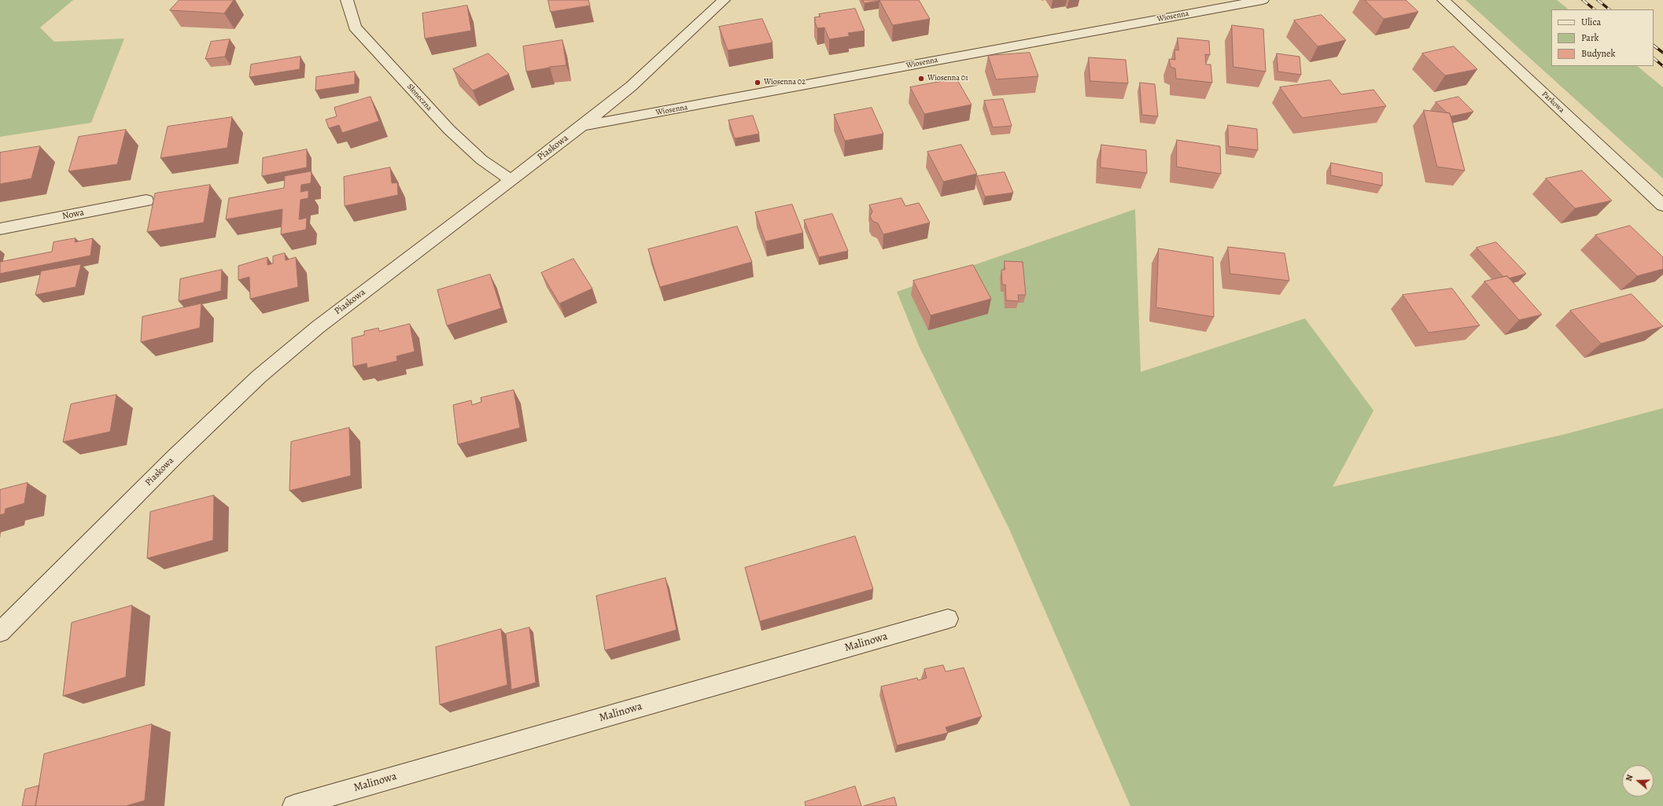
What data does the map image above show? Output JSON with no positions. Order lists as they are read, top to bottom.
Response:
{
  "streets": {
    "street": [
      "Wiosenna",
      "Słoneczna",
      "Parkowa",
      "Piaskowa",
      "Nowa",
      "Malinowa"
    ]
  },
  "crossings": [
    ["Wiosenna", "Piaskowa"],
    ["Słoneczna", "Piaskowa"]
  ],
  "places": ["Wiosenna 01", "Wiosenna 02"],
  "legend": ["Ulica", "Park", "Budynek"],
  "north": "left"
}
